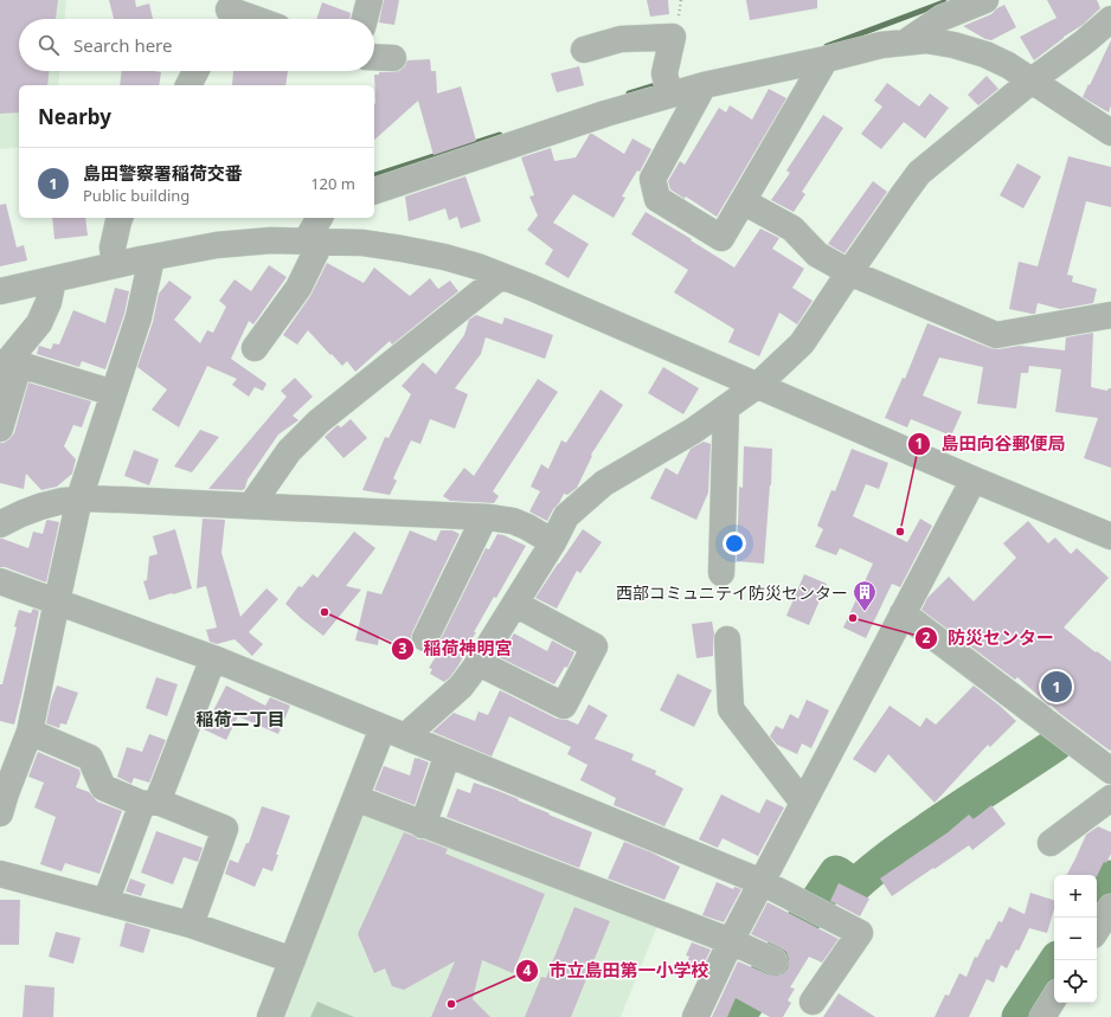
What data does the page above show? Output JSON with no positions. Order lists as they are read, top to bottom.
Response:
{
  "districts": ["稲荷二丁目"],
  "places": {
    "other": [
      "島田向谷郵便局",
      "稲荷神明宮",
      "防災センター",
      "市立島田第一小学校"
    ],
    "building": ["西部コミュニテイ防災センター"]
  },
  "page": {
    "search": "Search here",
    "heading": "Nearby",
    "list": [
      {
        "mark": "1",
        "name": "島田警察署稲荷交番",
        "note": "Public building",
        "value": "120 m"
      }
    ],
    "pins": "1",
    "map_buttons": ["+", "−"]
  }
}
